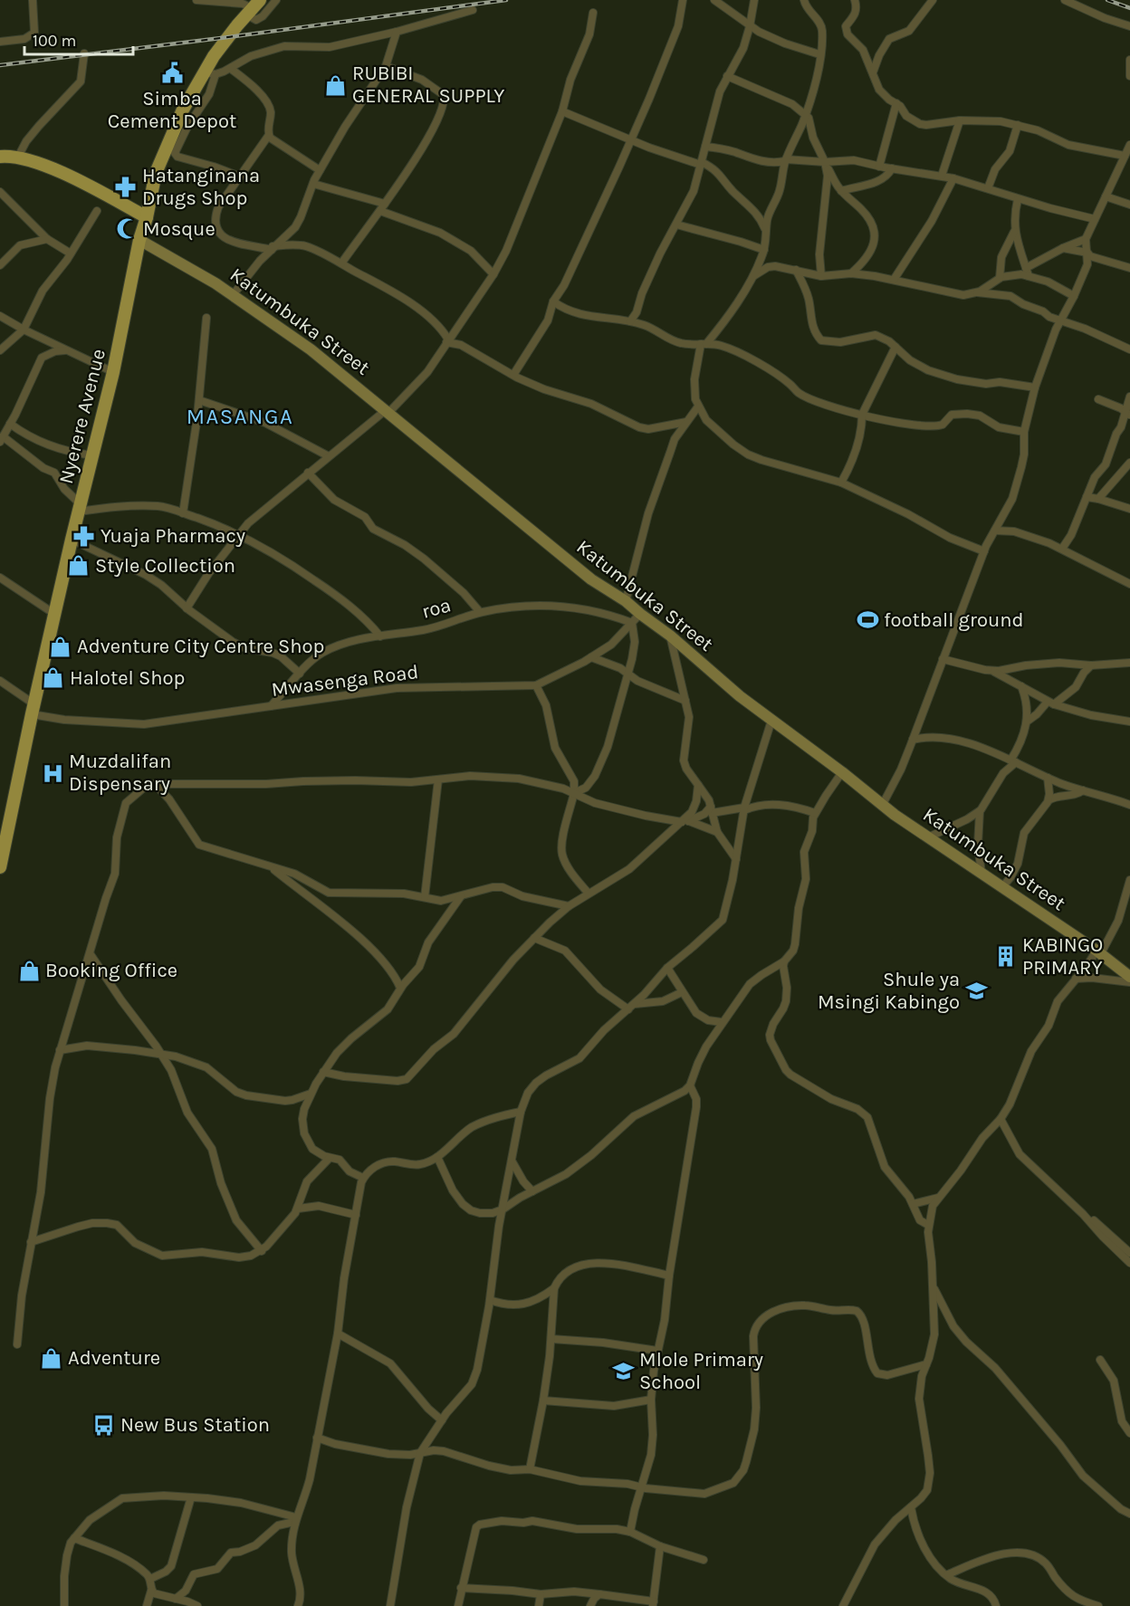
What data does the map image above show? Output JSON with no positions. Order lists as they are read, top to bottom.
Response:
{
  "streets": {
    "main road": ["Katumbuka Street", "Nyerere Avenue"],
    "street": ["roa", "Mwasenga Road"]
  },
  "crossings": [
    ["Katumbuka Street", "Nyerere Avenue"],
    ["Katumbuka Street", "roa"],
    ["Katumbuka Street", "Mwasenga Road"],
    ["Nyerere Avenue", "Mwasenga Road"],
    ["roa", "Mwasenga Road"]
  ],
  "districts": ["MASANGA"],
  "places": {
    "public building": ["Simba Cement Depot"],
    "shop": [
      "RUBIBI GENERAL SUPPLY",
      "Style Collection",
      "Adventure City Centre Shop",
      "Halotel Shop",
      "Booking Office",
      "Adventure"
    ],
    "pharmacy": ["Hatanginana Drugs Shop", "Yuaja Pharmacy"],
    "mosque": ["Mosque"],
    "sports": ["football ground"],
    "hospital": ["Muzdalifan Dispensary"],
    "building": ["KABINGO PRIMARY"],
    "school or university": ["Shule ya Msingi Kabingo", "Mlole Primary School"],
    "bus stop": ["New Bus Station"]
  },
  "scale_bar": "100 m"
}
